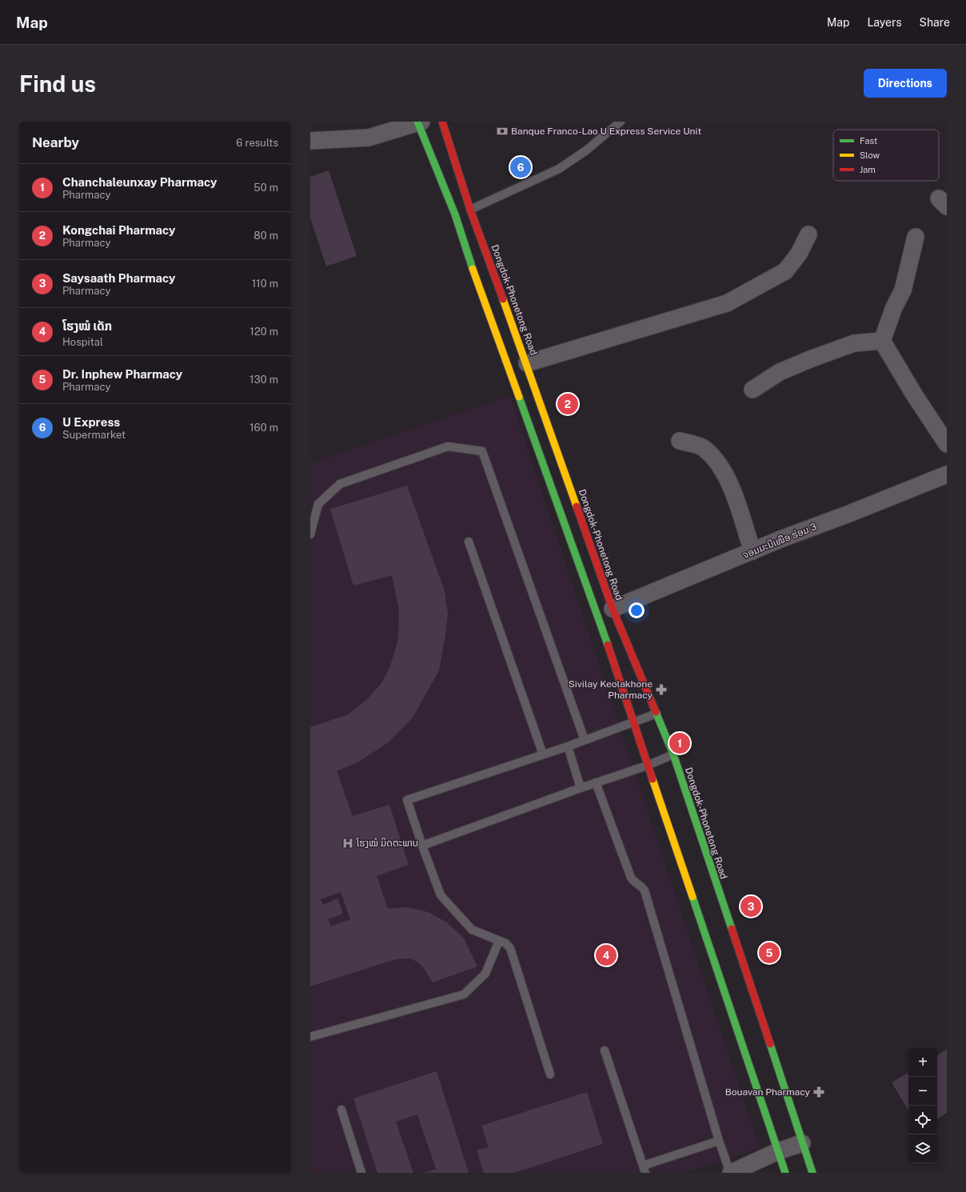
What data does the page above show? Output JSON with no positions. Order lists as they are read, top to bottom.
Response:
{
  "streets": {
    "main road": ["Dongdok-Phonetong Road"],
    "street": ["ຈອມມະນີເໜືອ ຮ່ອມ 3"]
  },
  "crossings": [
    ["Dongdok-Phonetong Road", "ຈອມມະນີເໜືອ ຮ່ອມ 3"]
  ],
  "places": {
    "bank": ["Banque Franco-Lao U Express Service Unit"],
    "pharmacy": ["Sivilay Keolakhone Pharmacy", "Bouavan Pharmacy"],
    "hospital": ["ໂຮງໝໍ ມິດຕະພາບ"]
  },
  "legend": ["Fast", "Slow", "Jam"],
  "page": {
    "header": "Map",
    "nav": ["Map", "Layers", "Share"],
    "buttons": "Directions",
    "title": "Find us",
    "heading": ["Nearby", "6 results"],
    "pins": [
      "6",
      "2",
      "1",
      "3",
      "5",
      "4"
    ],
    "list": [
      {
        "mark": "1",
        "name": "Chanchaleunxay Pharmacy",
        "note": "Pharmacy",
        "value": "50 m"
      },
      {
        "mark": "2",
        "name": "Kongchai Pharmacy",
        "note": "Pharmacy",
        "value": "80 m"
      },
      {
        "mark": "3",
        "name": "Saysaath Pharmacy",
        "note": "Pharmacy",
        "value": "110 m"
      },
      {
        "mark": "4",
        "name": "ໂຮງໝໍ ເດັກ",
        "note": "Hospital",
        "value": "120 m"
      },
      {
        "mark": "5",
        "name": "Dr. Inphew Pharmacy",
        "note": "Pharmacy",
        "value": "130 m"
      },
      {
        "mark": "6",
        "name": "U Express",
        "note": "Supermarket",
        "value": "160 m"
      }
    ],
    "map_buttons": ["+", "−"]
  }
}
